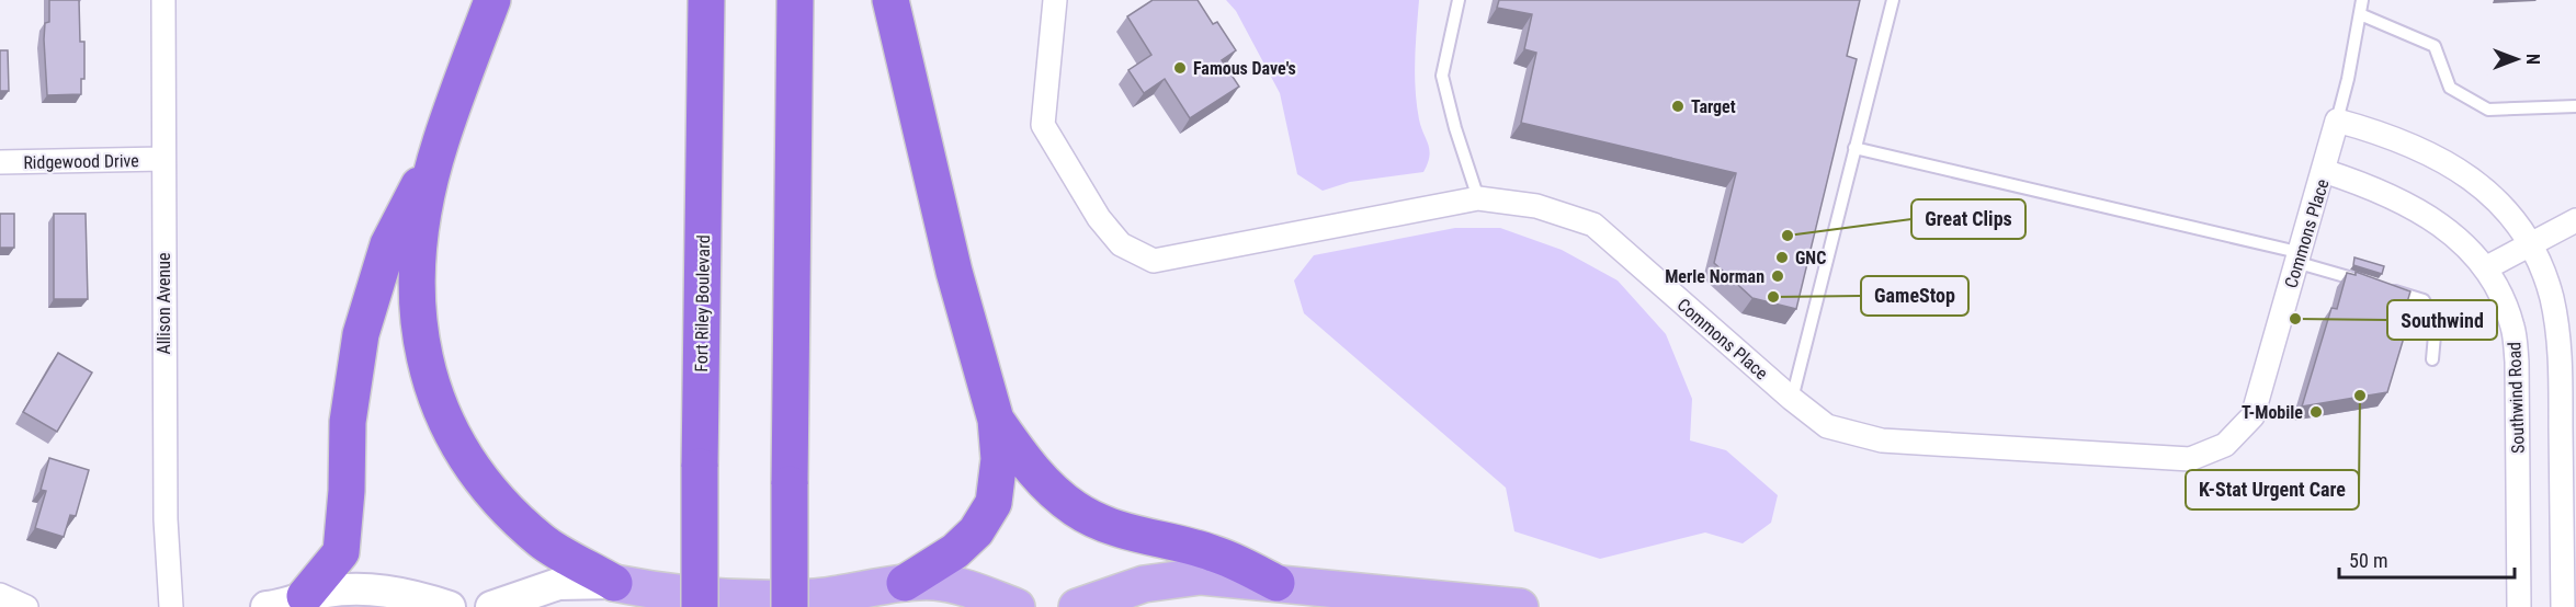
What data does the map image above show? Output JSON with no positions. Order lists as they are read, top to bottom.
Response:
{
  "streets": {
    "highway": ["Fort Riley Boulevard"],
    "street": [
      "Ridgewood Drive",
      "Commons Place",
      "Allison Avenue",
      "Southwind Road"
    ]
  },
  "crossings": [
    ["Ridgewood Drive", "Allison Avenue"],
    ["Commons Place", "Southwind Road"]
  ],
  "places": [
    "Famous Dave's",
    "Target",
    "Great Clips",
    "GNC",
    "Merle Norman",
    "GameStop",
    "Southwind",
    "K-Stat Urgent Care",
    "T-Mobile"
  ],
  "scale_bar": "50 m",
  "north": "right"
}
